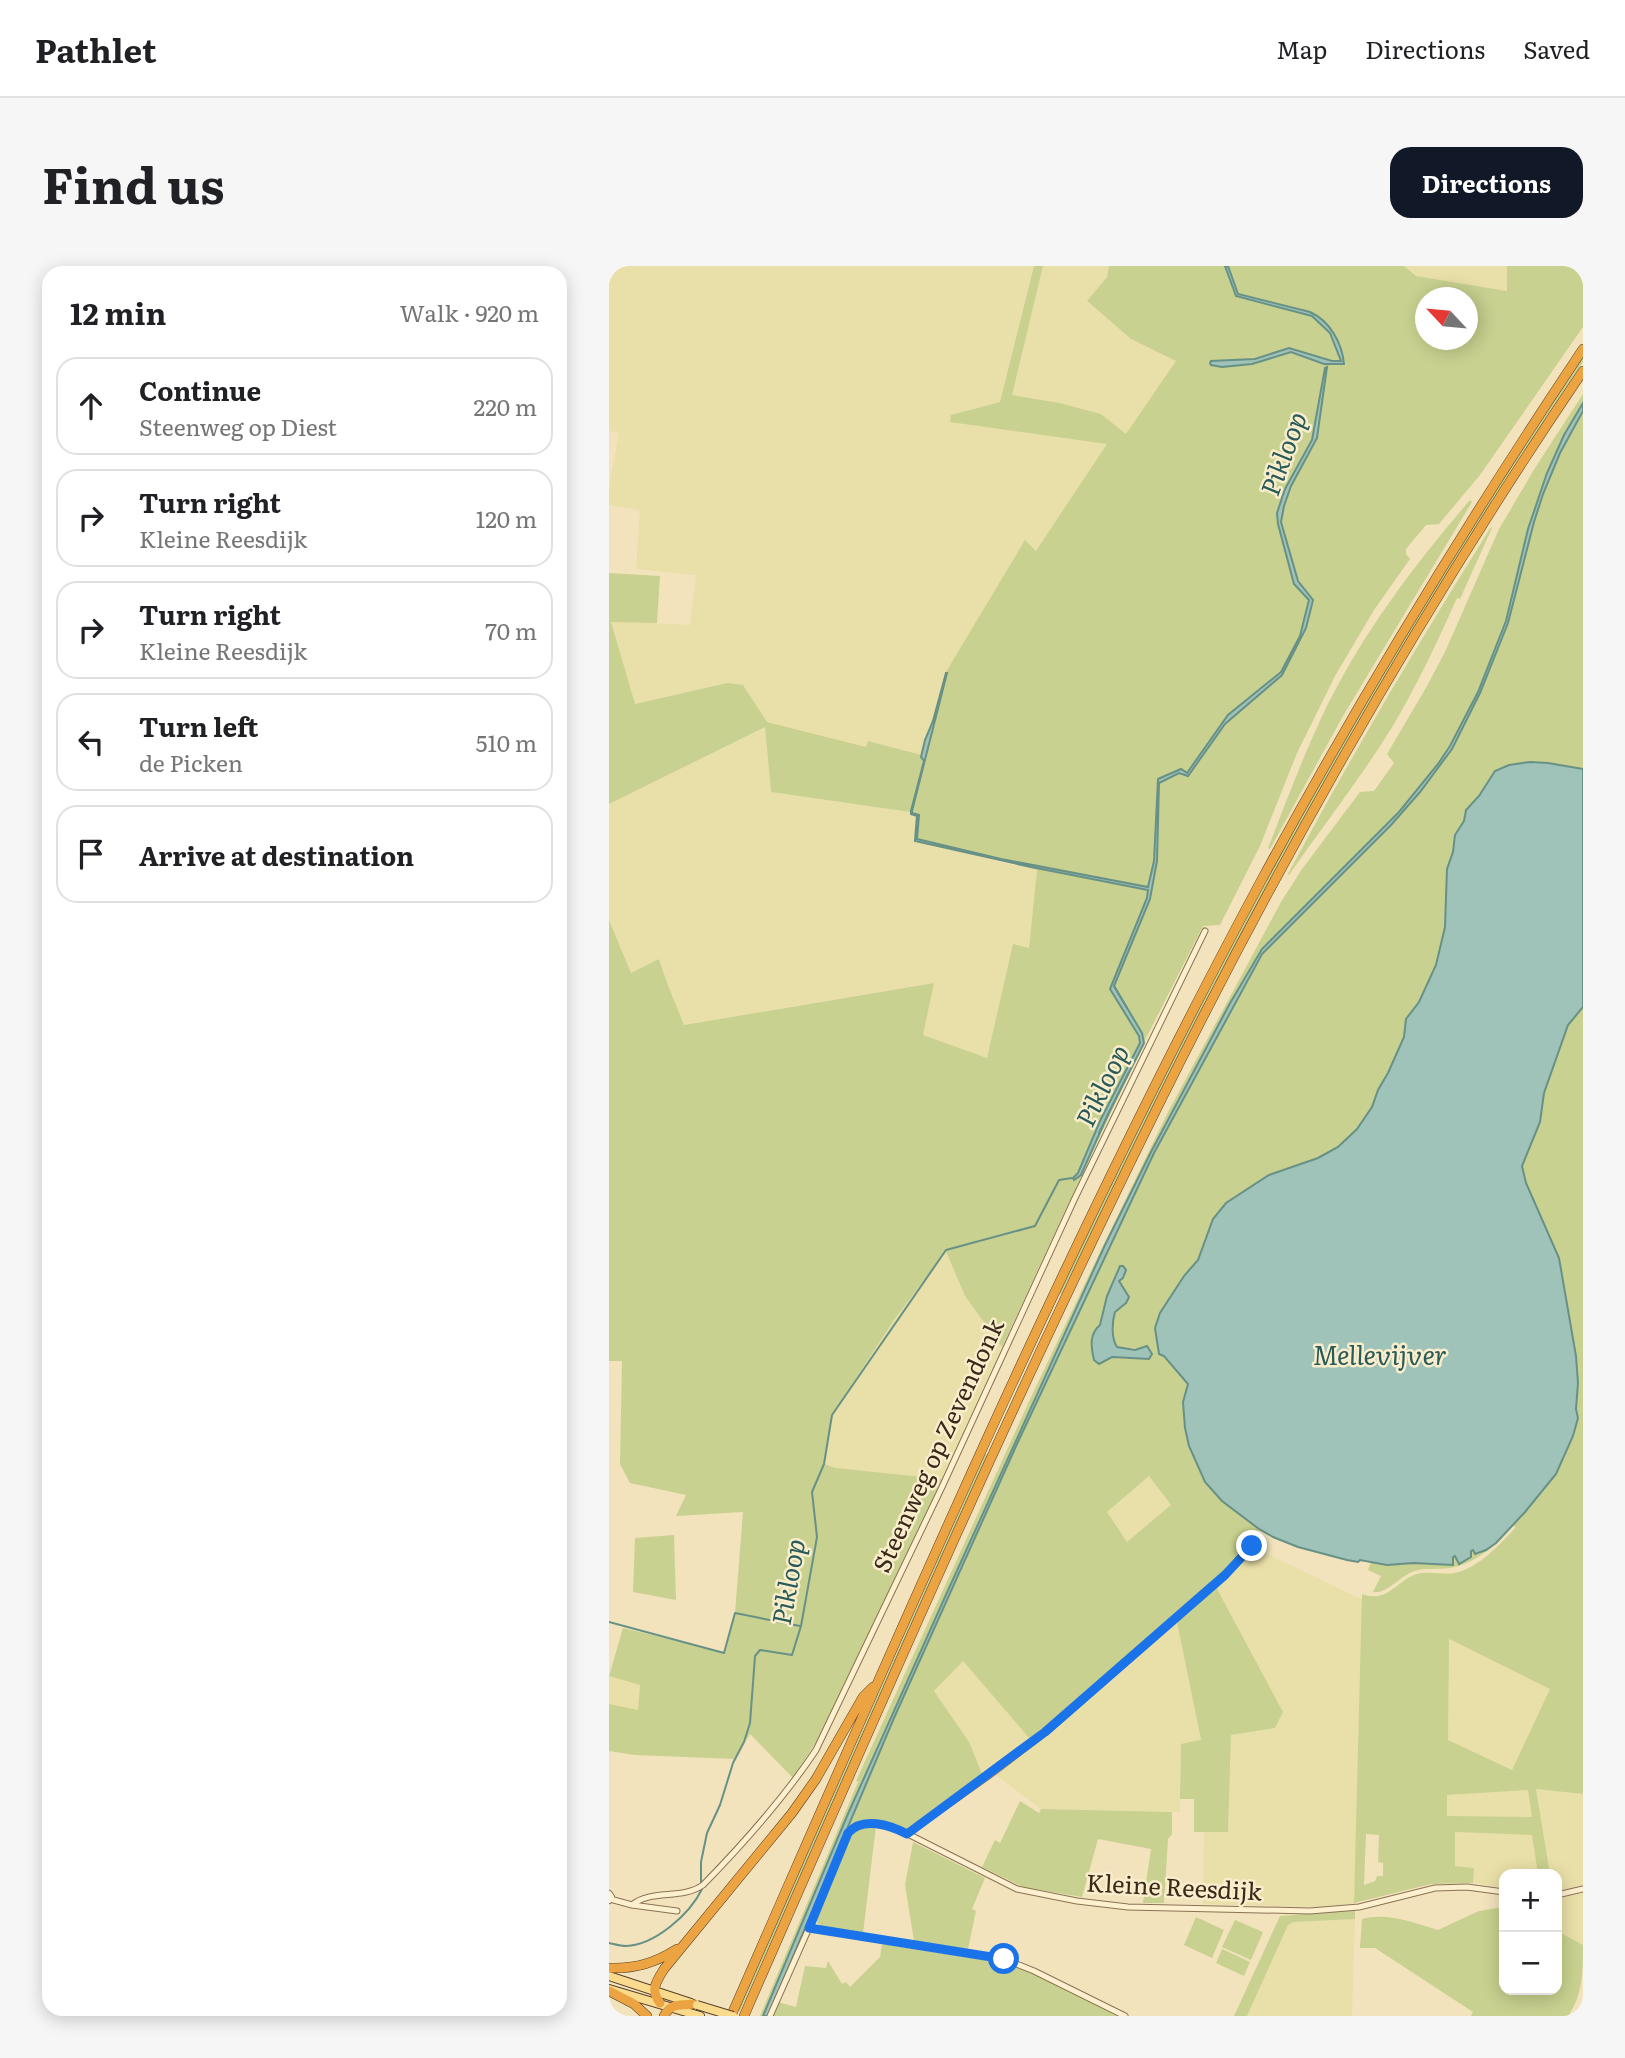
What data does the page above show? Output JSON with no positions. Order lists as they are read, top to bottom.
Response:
{
  "streets": {
    "street": ["Steenweg op Zevendonk", "Kleine Reesdijk"]
  },
  "water": ["Pikloop", "Mellevijver"],
  "north": "top left",
  "page": {
    "header": "Pathlet",
    "nav": ["Map", "Directions", "Saved"],
    "title": "Find us",
    "buttons": "Directions",
    "heading": ["12 min", "Walk · 920 m"],
    "list": [
      ["Continue", "Steenweg op Diest", "220 m"],
      ["Turn right", "Kleine Reesdijk", "120 m"],
      ["Turn right", "Kleine Reesdijk", "70 m"],
      ["Turn left", "de Picken", "510 m"],
      "Arrive at destination"
    ],
    "map_buttons": ["+", "−"]
  }
}
